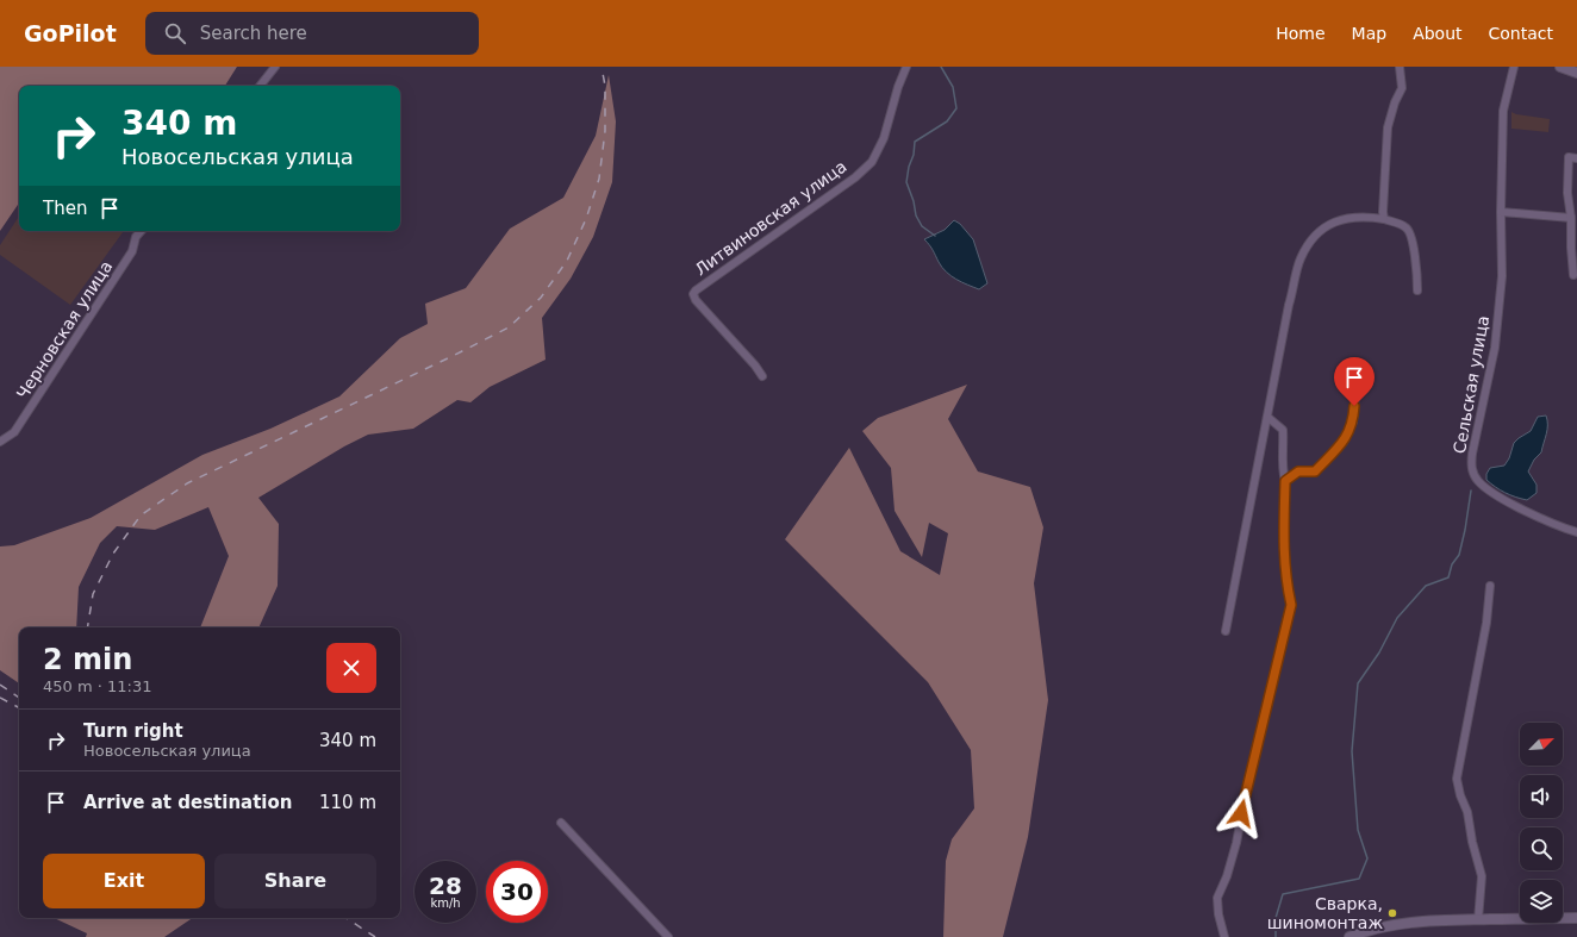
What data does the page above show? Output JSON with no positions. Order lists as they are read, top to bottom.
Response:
{
  "streets": {
    "street": ["Литвиновская улица", "Черновская улица", "Сельская улица"]
  },
  "places": ["Сварка, шиномонтаж"],
  "north": "top right",
  "page": {
    "header": "GoPilot",
    "search": "Search here",
    "nav": [
      "Home",
      "Map",
      "About",
      "Contact"
    ],
    "turn": ["340 m", "Новосельская улица"],
    "then": "Then",
    "heading": ["2 min", "450 m · 11:31"],
    "list": [
      {
        "name": "Turn right",
        "note": "Новосельская улица",
        "value": "340 m"
      },
      {
        "name": "Arrive at destination",
        "value": "110 m"
      }
    ],
    "buttons": ["Exit", "Share"],
    "speed": "28 km/h",
    "limit": "30"
  }
}
